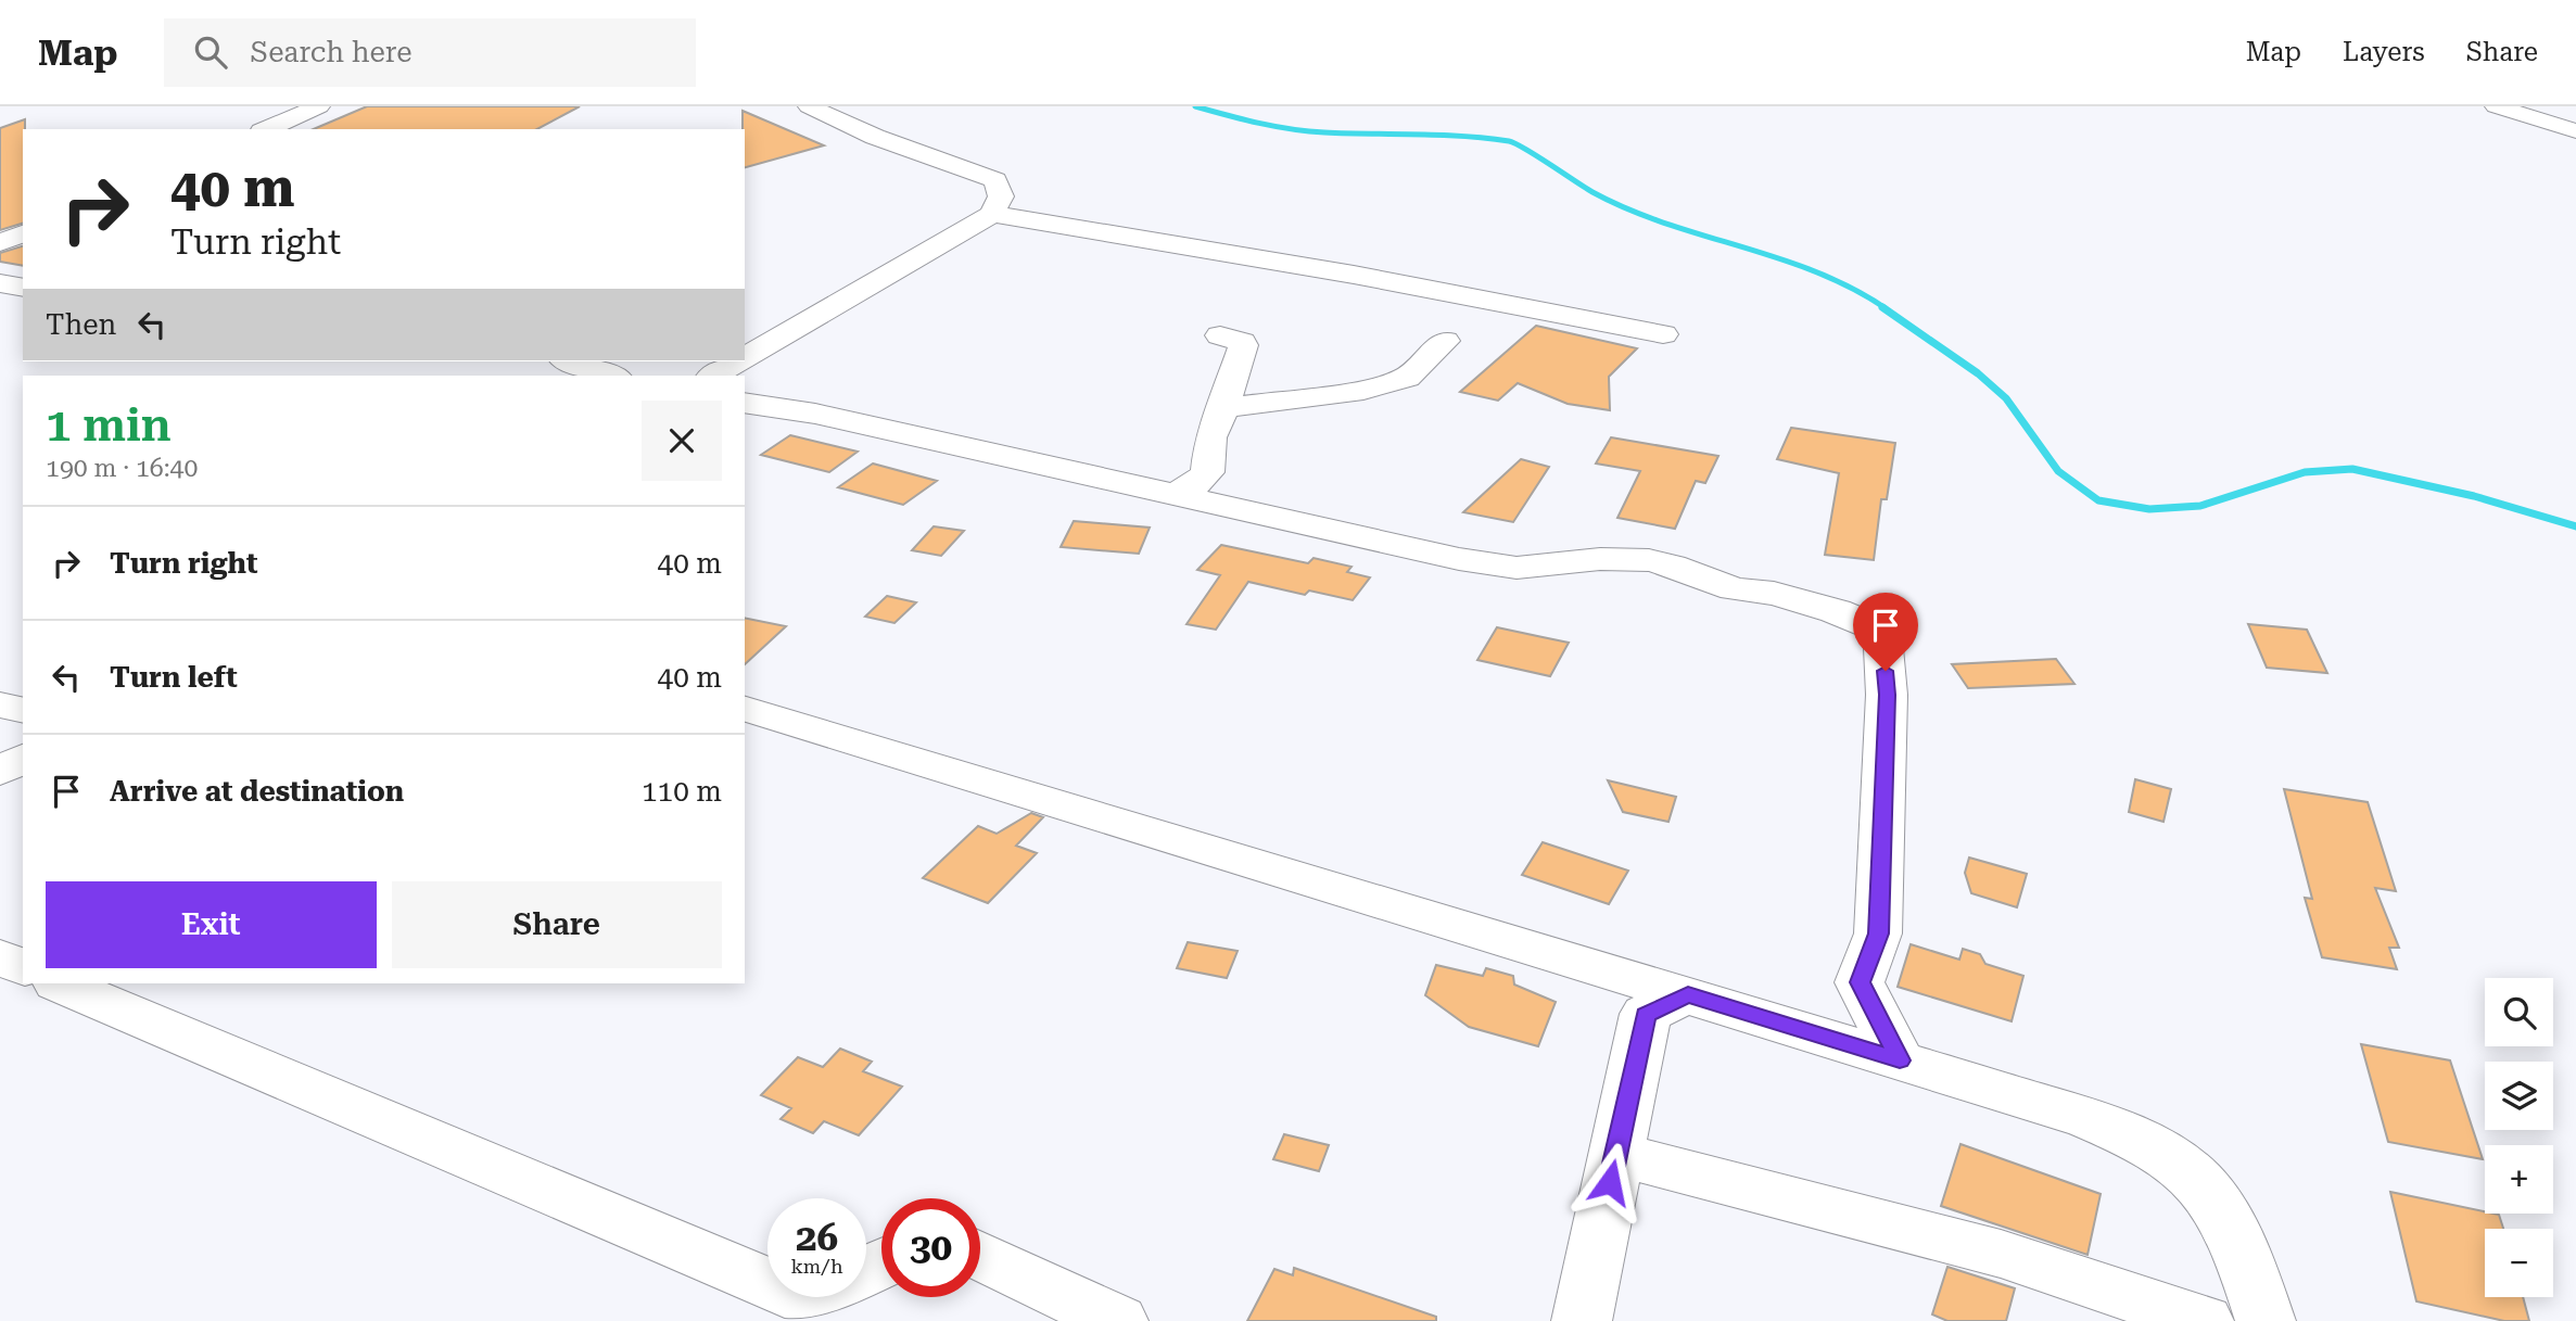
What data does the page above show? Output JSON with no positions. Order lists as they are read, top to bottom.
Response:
{
  "page": {
    "header": "Map",
    "search": "Search here",
    "nav": ["Map", "Layers", "Share"],
    "turn": ["40 m", "Turn right"],
    "then": "Then",
    "heading": ["1 min", "190 m · 16:40"],
    "list": [
      {
        "name": "Turn right",
        "value": "40 m"
      },
      {
        "name": "Turn left",
        "value": "40 m"
      },
      {
        "name": "Arrive at destination",
        "value": "110 m"
      }
    ],
    "buttons": ["Exit", "Share"],
    "map_buttons": ["+", "−"],
    "speed": "26 km/h",
    "limit": "30"
  }
}
